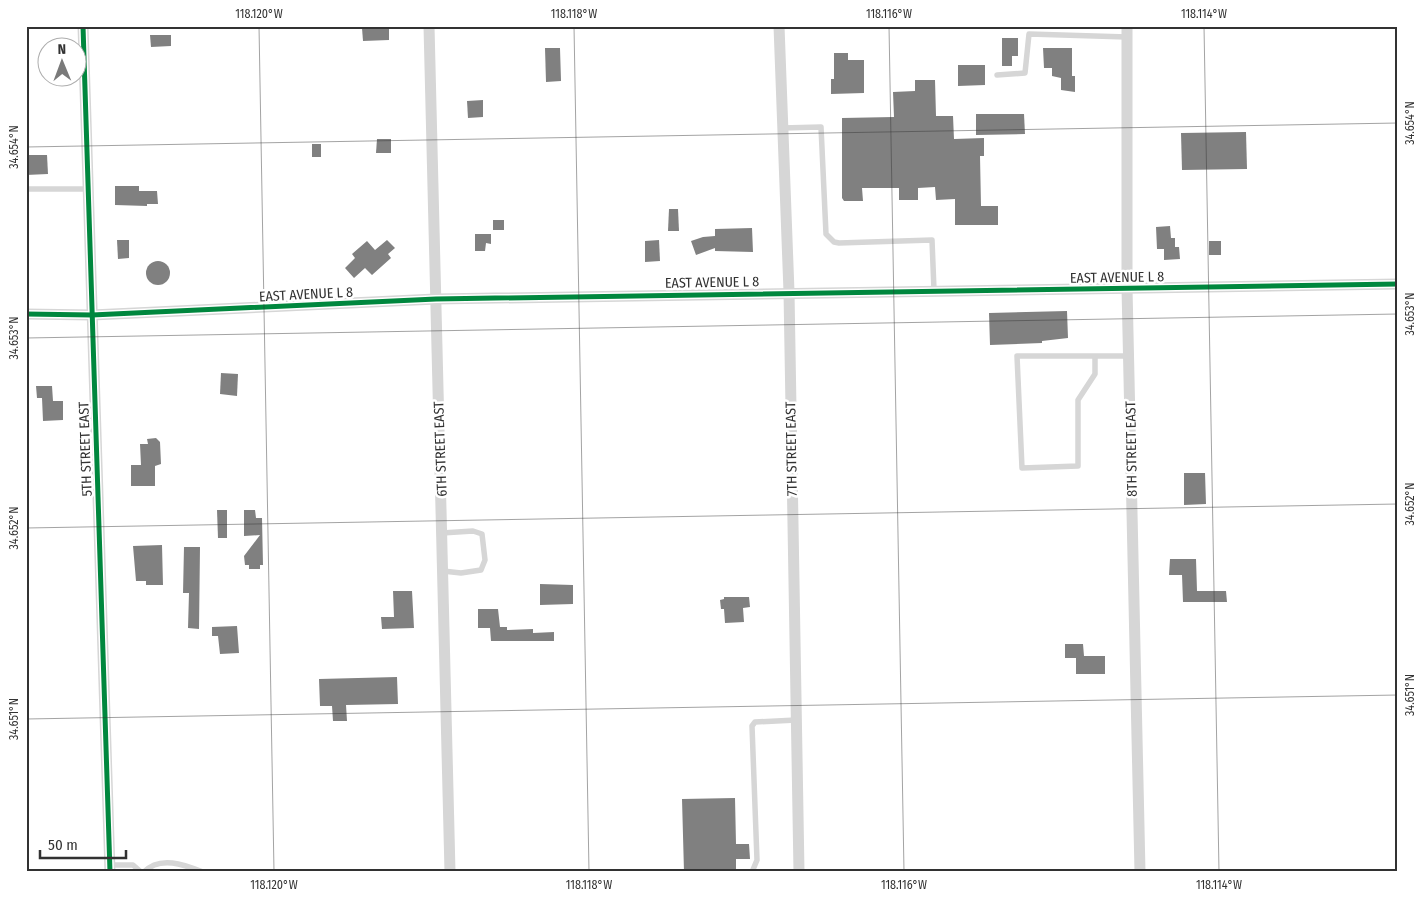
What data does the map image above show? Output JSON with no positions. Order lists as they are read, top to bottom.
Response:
{
  "streets": {
    "street": [
      "EAST AVENUE L 8",
      "5TH STREET EAST",
      "6TH STREET EAST",
      "7TH STREET EAST",
      "8TH STREET EAST"
    ]
  },
  "crossings": [
    ["EAST AVENUE L 8", "5TH STREET EAST"],
    ["EAST AVENUE L 8", "6TH STREET EAST"],
    ["EAST AVENUE L 8", "7TH STREET EAST"],
    ["EAST AVENUE L 8", "8TH STREET EAST"]
  ],
  "scale_bar": "50 m",
  "north": "top",
  "coordinates": [
    "118.120°W",
    "118.118°W",
    "118.116°W",
    "118.114°W",
    "34.654°N",
    "34.653°N",
    "34.652°N",
    "34.651°N"
  ]
}
